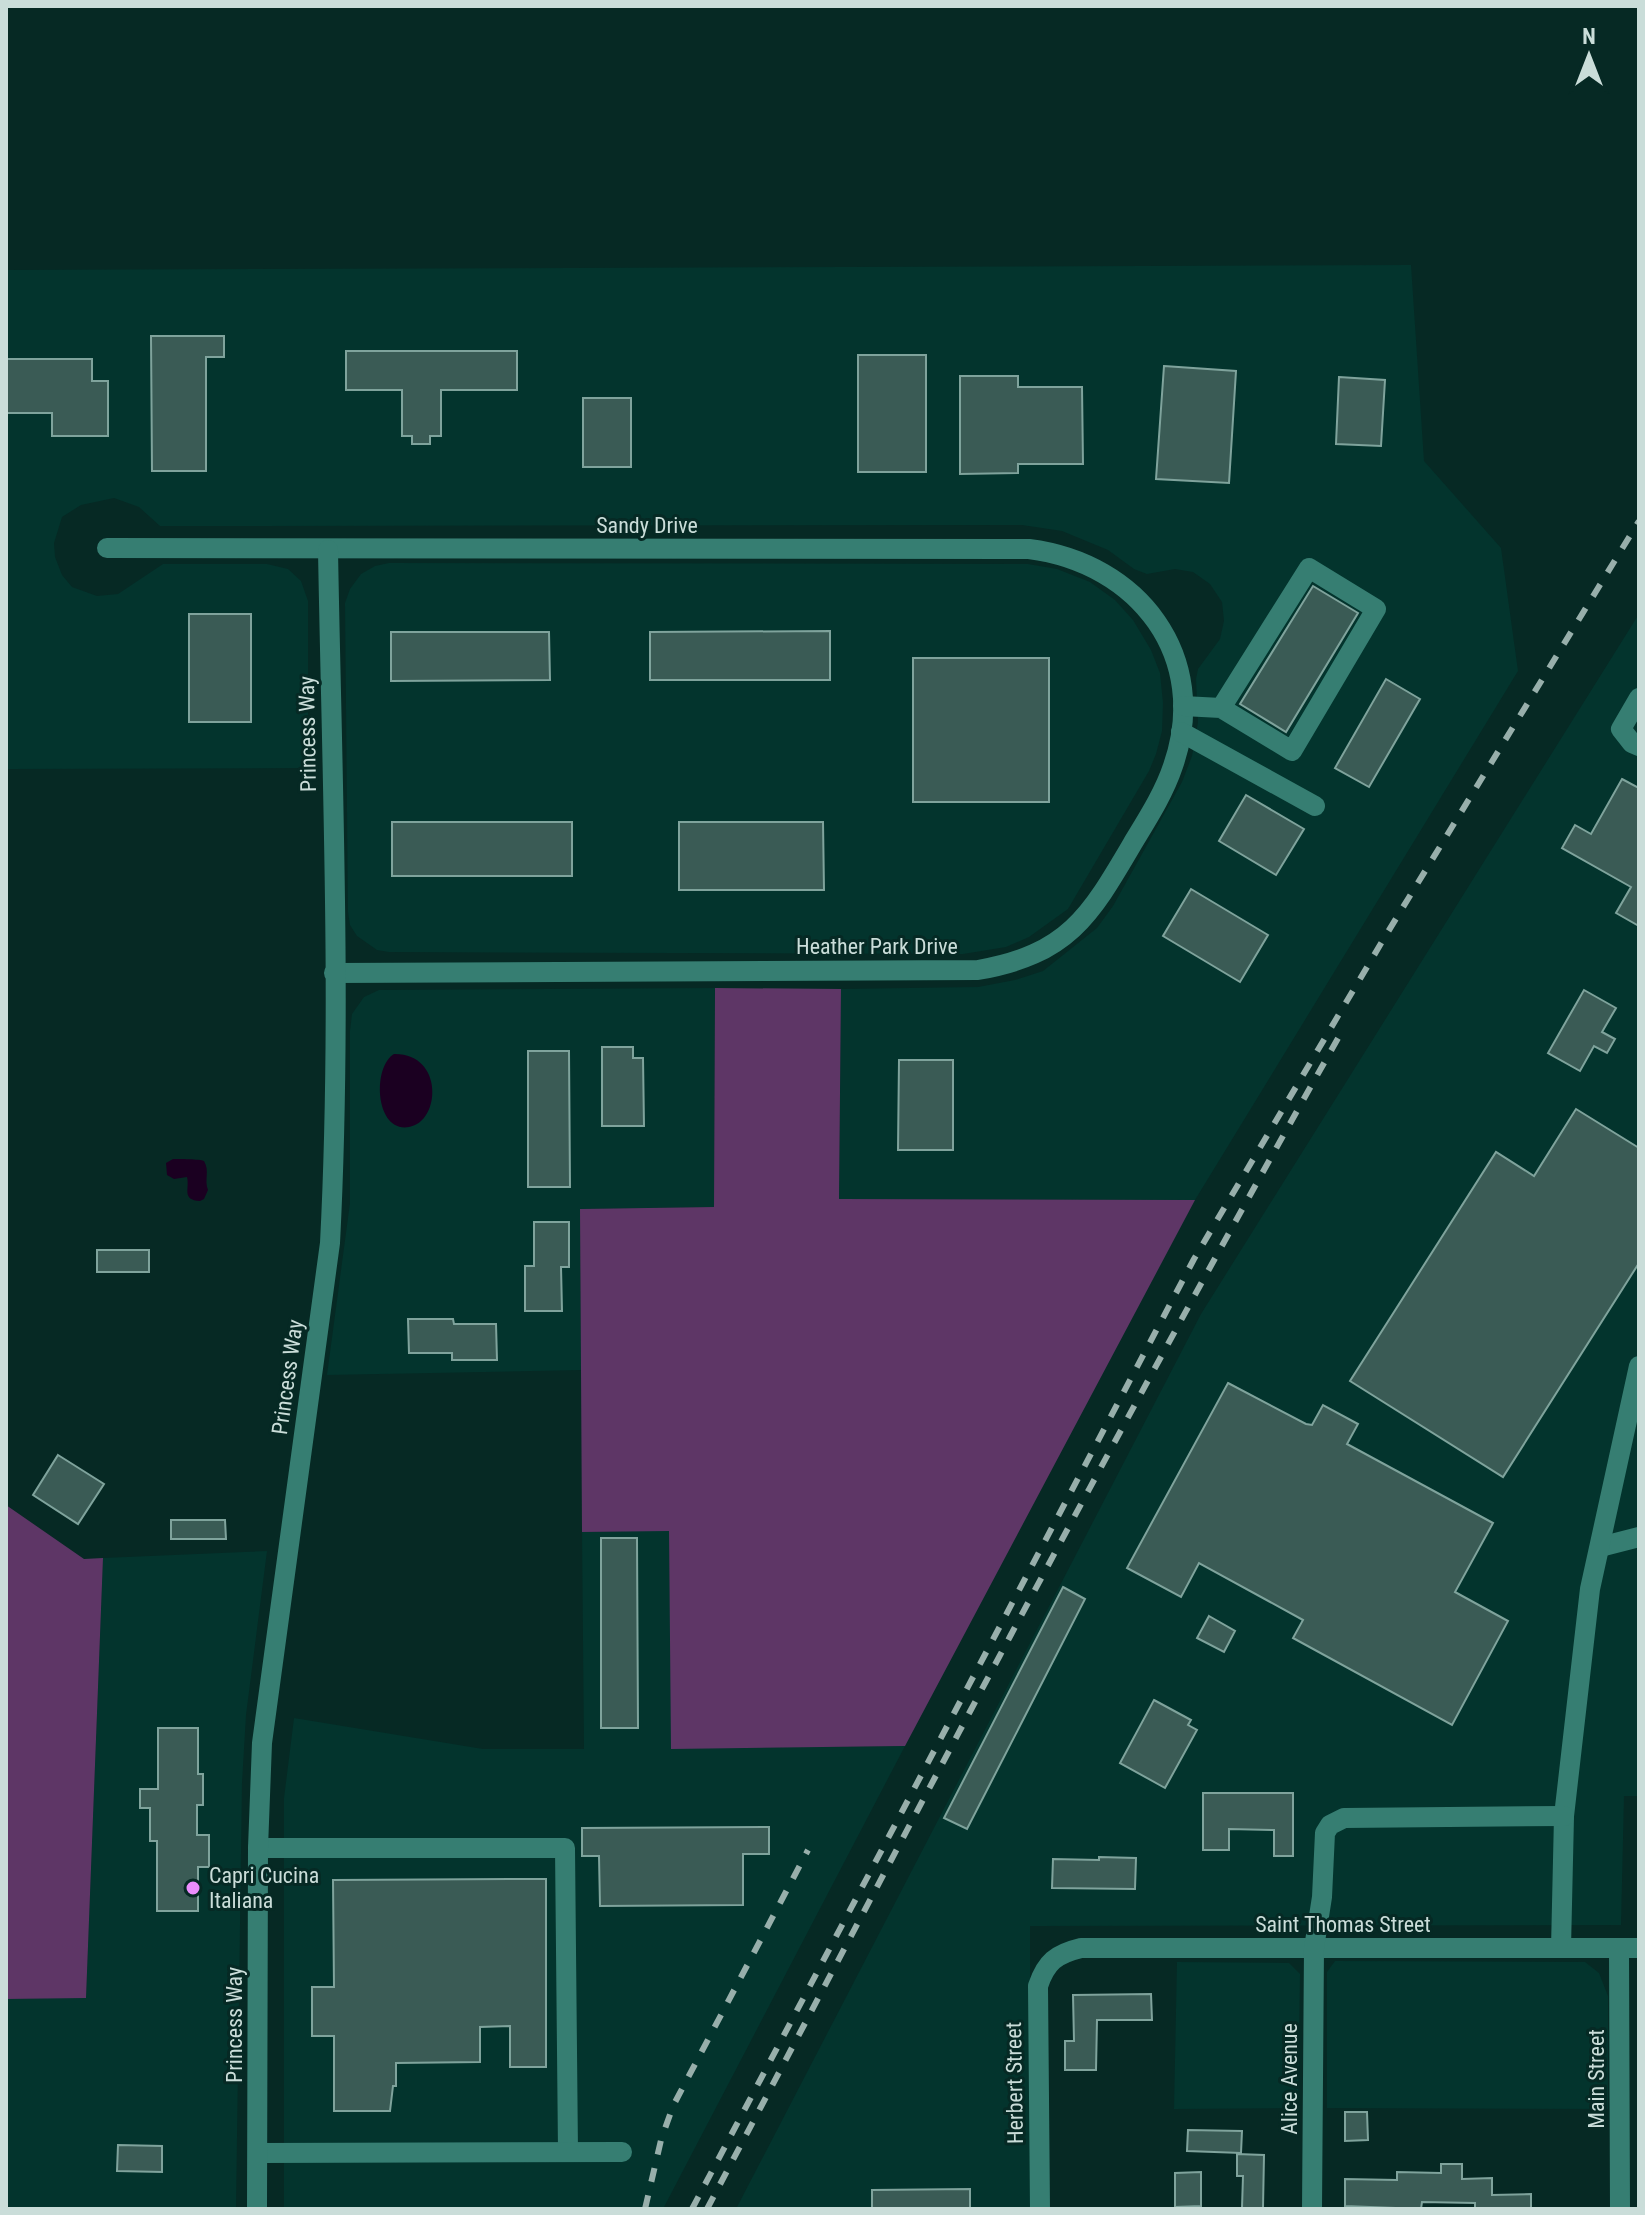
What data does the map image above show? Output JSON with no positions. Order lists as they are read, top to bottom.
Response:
{
  "streets": {
    "street": [
      "Sandy Drive",
      "Princess Way",
      "Heather Park Drive",
      "Saint Thomas Street",
      "Alice Avenue",
      "Main Street",
      "Herbert Street"
    ]
  },
  "crossings": [
    ["Sandy Drive", "Princess Way"],
    ["Sandy Drive", "Heather Park Drive"],
    ["Princess Way", "Heather Park Drive"],
    ["Saint Thomas Street", "Alice Avenue"],
    ["Saint Thomas Street", "Main Street"],
    ["Saint Thomas Street", "Herbert Street"]
  ],
  "places": ["Capri Cucina Italiana"],
  "north": "top"
}
